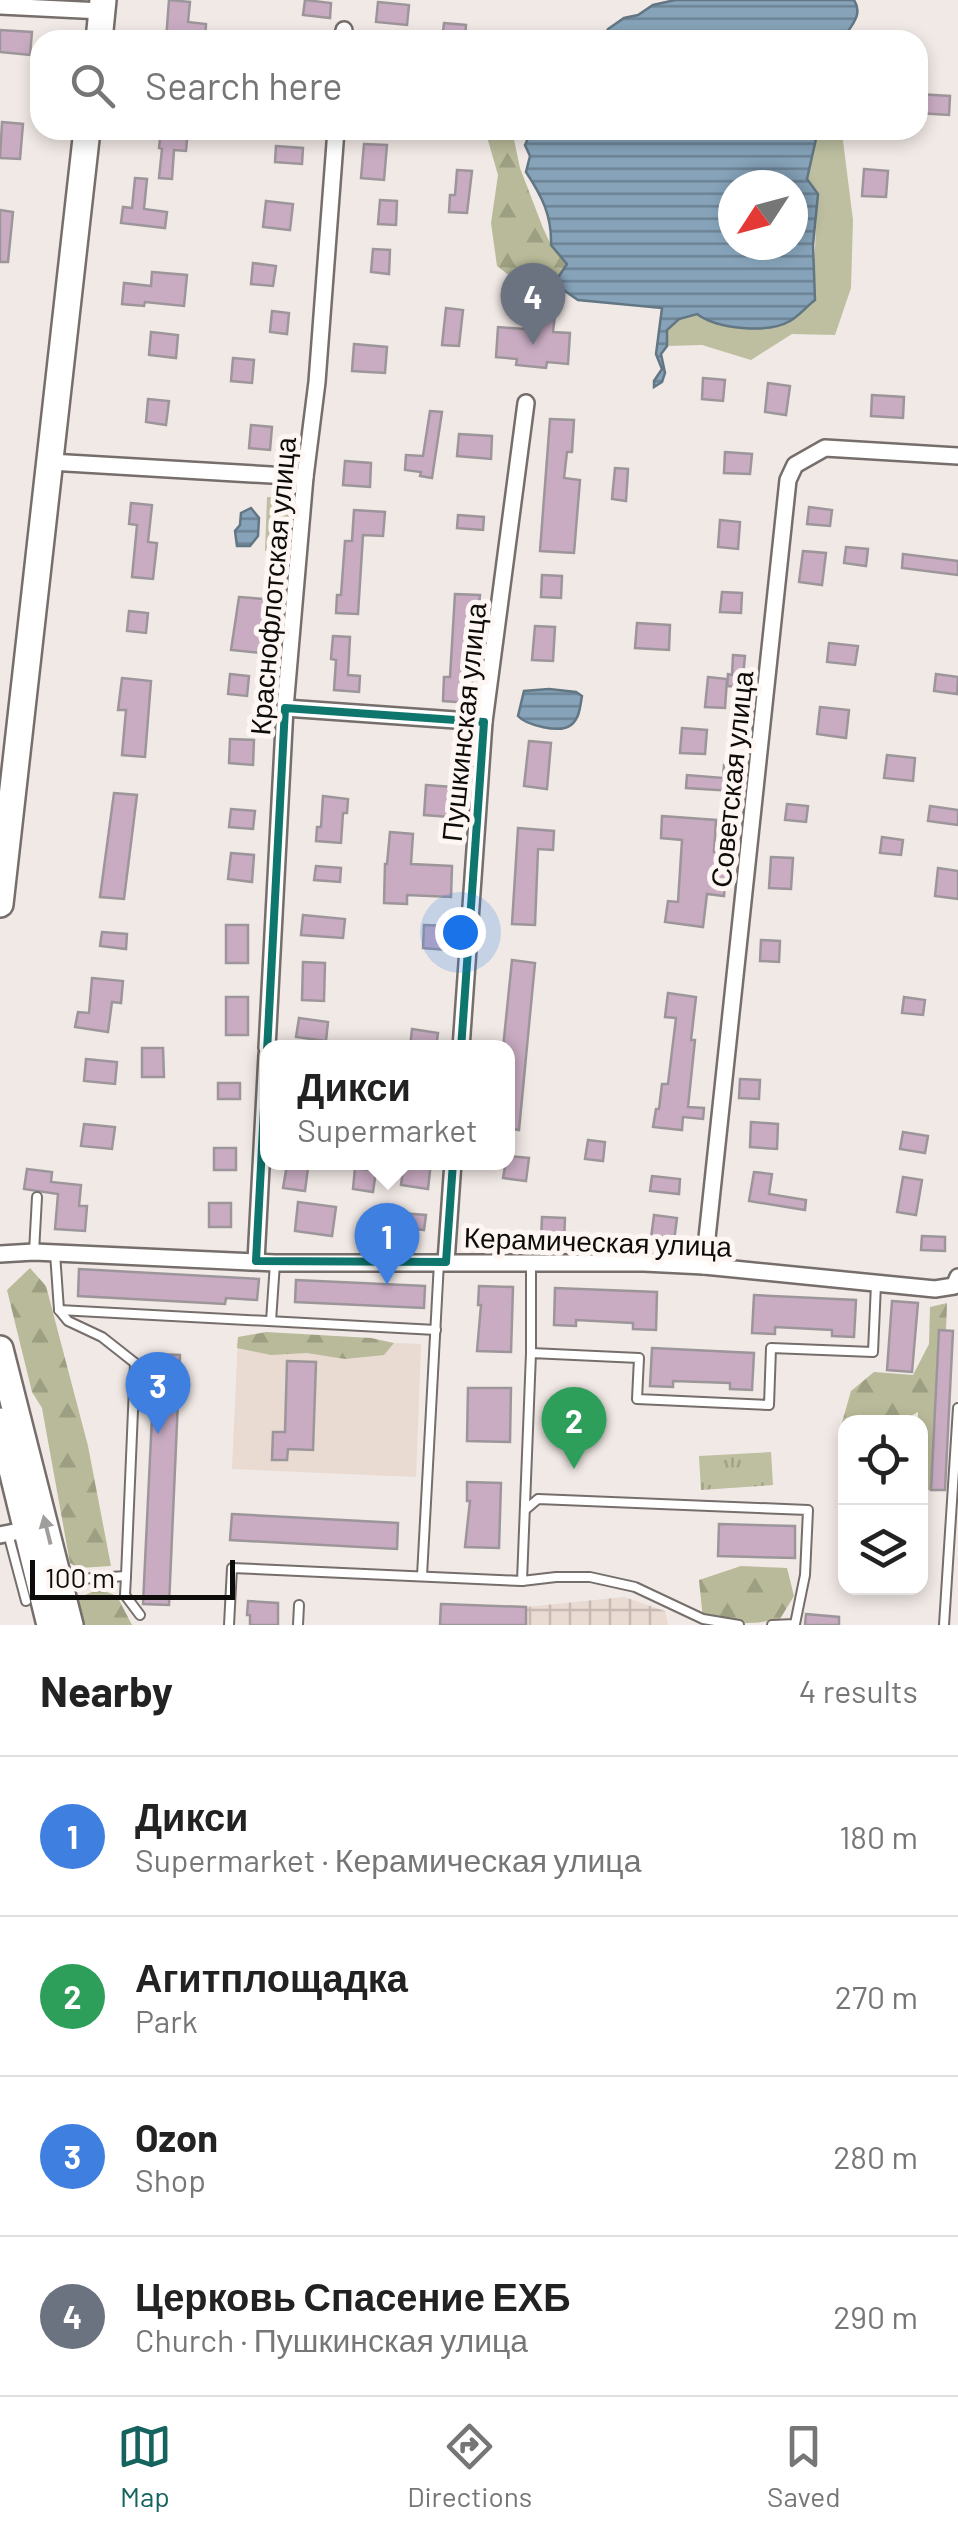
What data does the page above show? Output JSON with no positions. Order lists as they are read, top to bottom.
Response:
{
  "streets": {
    "street": [
      "Краснофлотская улица",
      "Пушкинская улица",
      "Советская улица",
      "Керамическая улица"
    ]
  },
  "crossings": [
    ["Советская улица", "Керамическая улица"]
  ],
  "scale_bar": "100 m",
  "north": "bottom left",
  "page": {
    "search": "Search here",
    "pins": [
      "4",
      "1",
      "3",
      "2"
    ],
    "popup": ["Дикси", "Supermarket"],
    "scale": "100 m",
    "heading": ["Nearby", "4 results"],
    "list": [
      {
        "mark": "1",
        "name": "Дикси",
        "note": "Supermarket · Керамическая улица",
        "value": "180 m"
      },
      {
        "mark": "2",
        "name": "Агитплощадка",
        "note": "Park",
        "value": "270 m"
      },
      {
        "mark": "3",
        "name": "Ozon",
        "note": "Shop",
        "value": "280 m"
      },
      {
        "mark": "4",
        "name": "Церковь Спасение ЕХБ",
        "note": "Church · Пушкинская улица",
        "value": "290 m"
      }
    ],
    "nav": ["Map", "Directions", "Saved"]
  }
}
